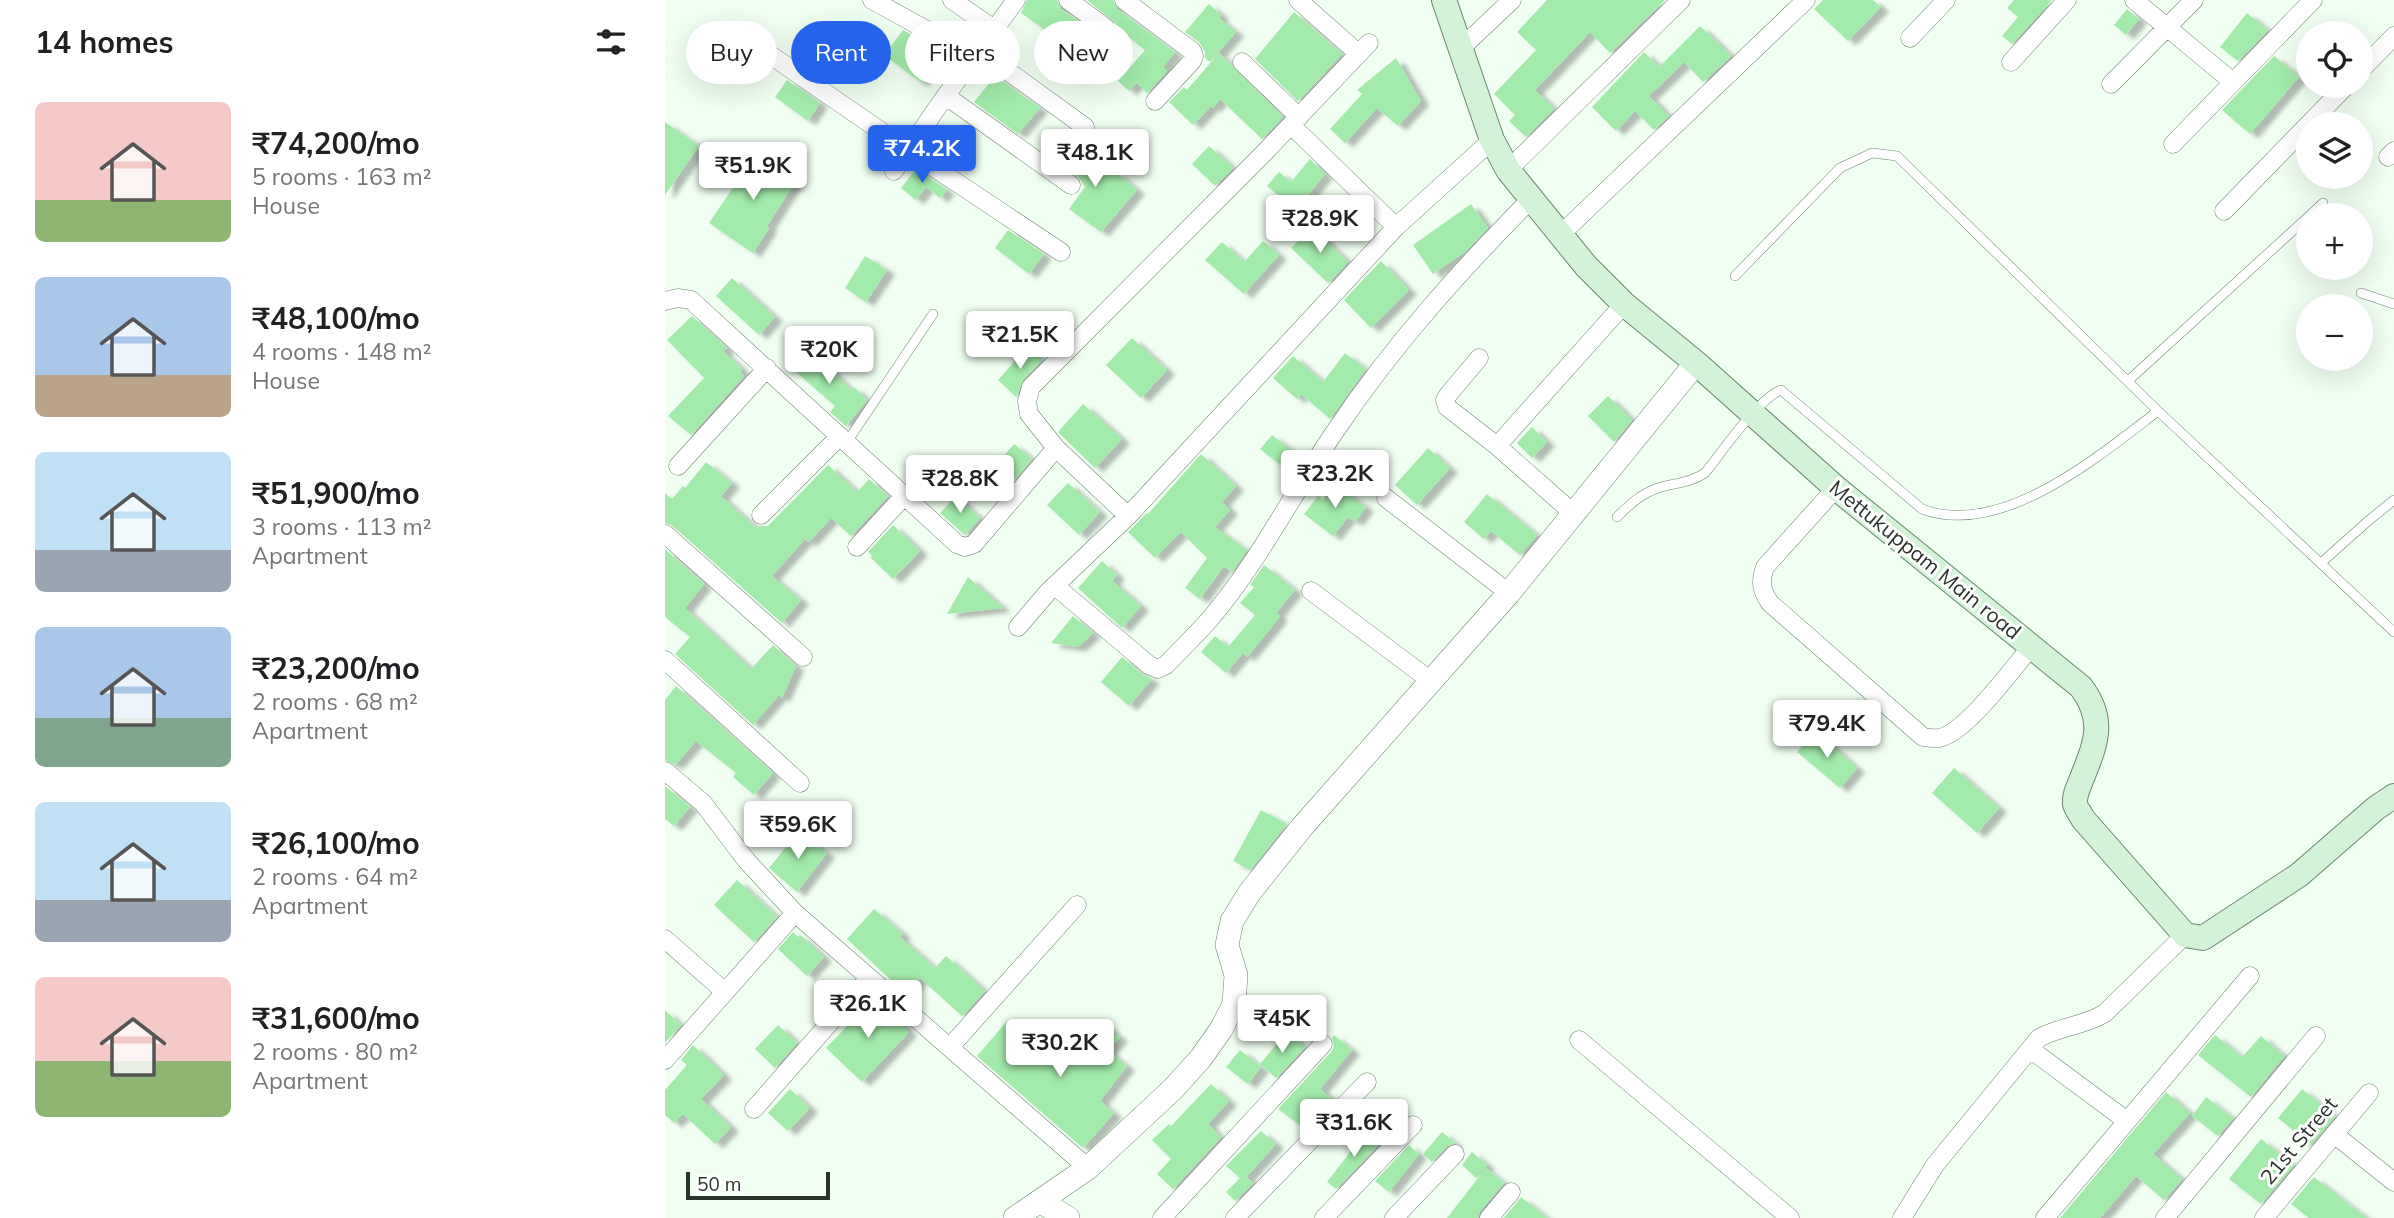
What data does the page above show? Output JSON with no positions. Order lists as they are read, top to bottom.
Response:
{
  "streets": {
    "main road": ["Mettukuppam Main road"],
    "street": ["21st Street"]
  },
  "scale_bar": "50 m",
  "page": {
    "heading": "14 homes",
    "map_buttons": ["+", "−"],
    "chip": [
      "Buy",
      "Rent",
      "Filters",
      "New"
    ],
    "list": [
      {
        "name": "₹74,200/mo",
        "note": "5 rooms · 163 m² · House"
      },
      {
        "name": "₹48,100/mo",
        "note": "4 rooms · 148 m² · House"
      },
      {
        "name": "₹51,900/mo",
        "note": "3 rooms · 113 m² · Apartment"
      },
      {
        "name": "₹23,200/mo",
        "note": "2 rooms · 68 m² · Apartment"
      },
      {
        "name": "₹26,100/mo",
        "note": "2 rooms · 64 m² · Apartment"
      },
      {
        "name": "₹31,600/mo",
        "note": "2 rooms · 80 m² · Apartment"
      }
    ],
    "price": [
      "₹74.2K",
      "₹48.1K",
      "₹51.9K",
      "₹28.9K",
      "₹21.5K",
      "₹20K",
      "₹23.2K",
      "₹28.8K",
      "₹79.4K",
      "₹59.6K",
      "₹26.1K",
      "₹45K",
      "₹30.2K",
      "₹31.6K"
    ],
    "scale": "50 m"
  }
}
